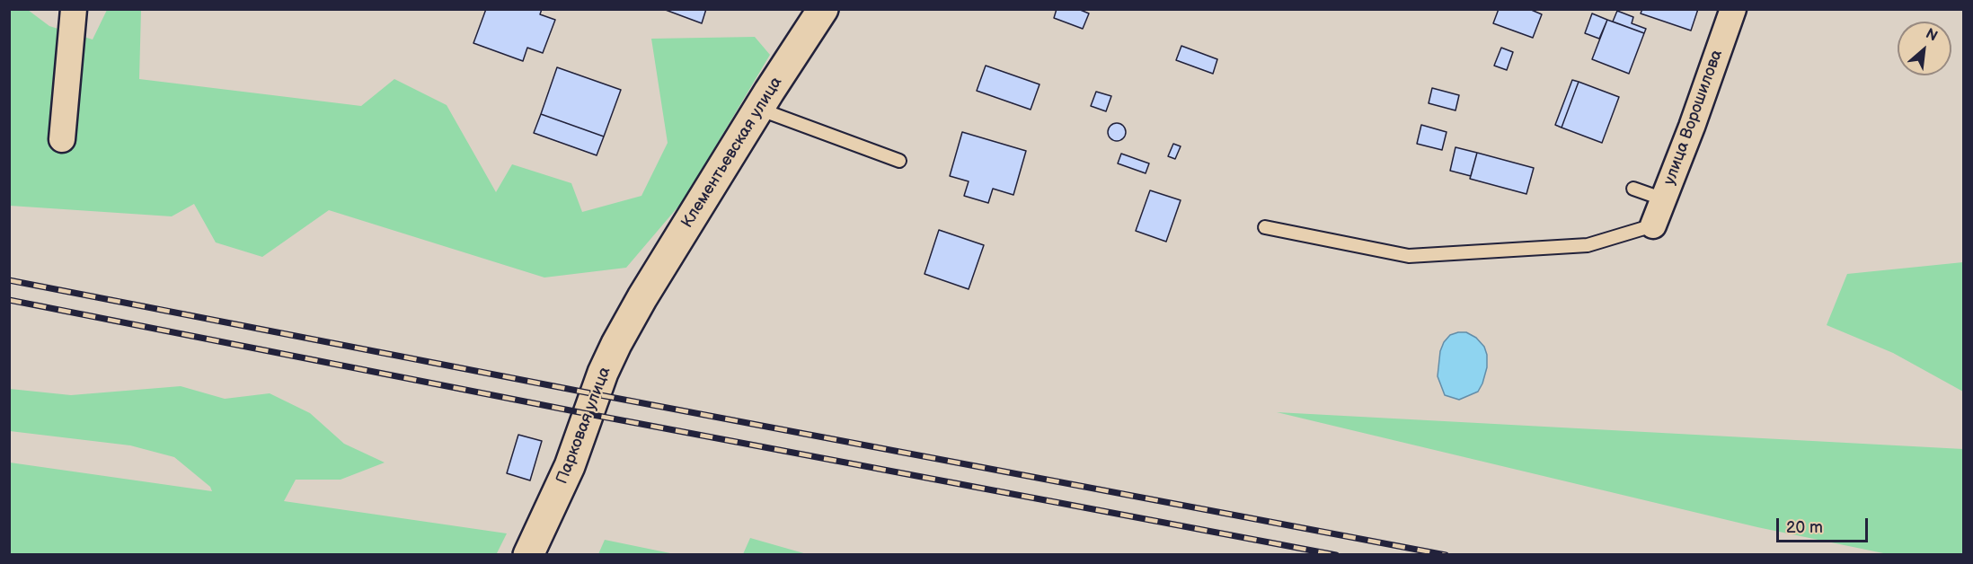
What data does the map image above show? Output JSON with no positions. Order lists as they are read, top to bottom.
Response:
{
  "streets": {
    "street": ["улица Ворошилова", "Клементьевская улица", "Парковая улица"]
  },
  "crossings": [
    ["Клементьевская улица", "Парковая улица"]
  ],
  "scale_bar": "20 m",
  "north": "top right"
}
